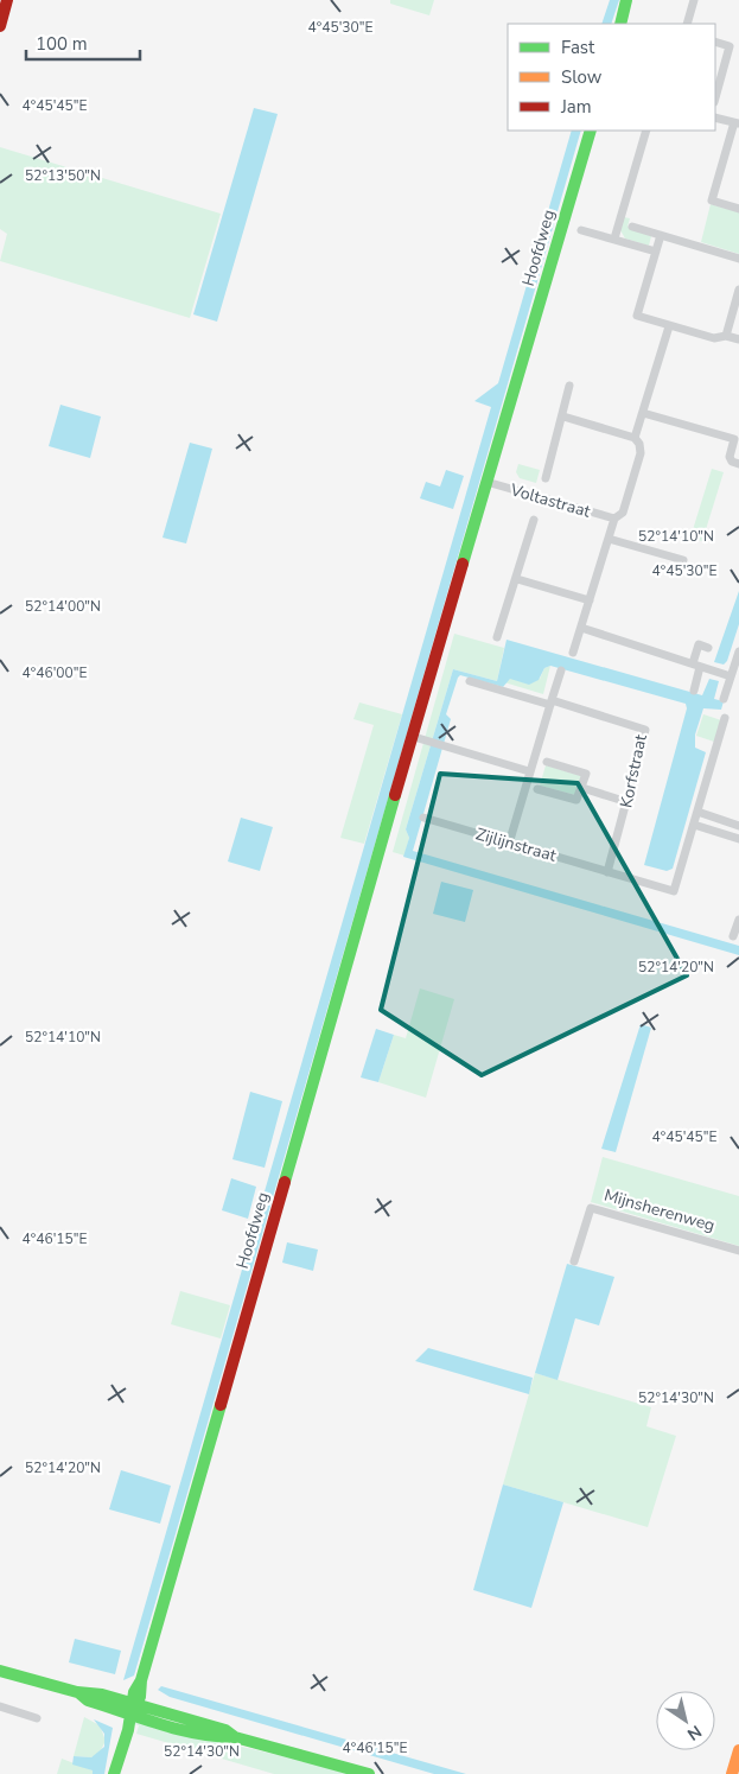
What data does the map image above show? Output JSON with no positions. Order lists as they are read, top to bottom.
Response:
{
  "streets": {
    "main road": ["Hoofdweg"],
    "street": [
      "Voltastraat",
      "Korfstraat",
      "Zijlijnstraat",
      "Mijnsherenweg"
    ]
  },
  "crossings": [
    ["Hoofdweg", "Voltastraat"],
    ["Korfstraat", "Zijlijnstraat"]
  ],
  "legend": ["Fast", "Slow", "Jam"],
  "scale_bar": "100 m",
  "north": "bottom right",
  "coordinates": [
    "4°45'30\"E",
    "4°45'45\"E",
    "52°13'50\"N",
    "52°14'10\"N",
    "52°14'00\"N",
    "4°46'00\"E",
    "52°14'20\"N",
    "4°46'15\"E",
    "52°14'30\"N"
  ]
}
